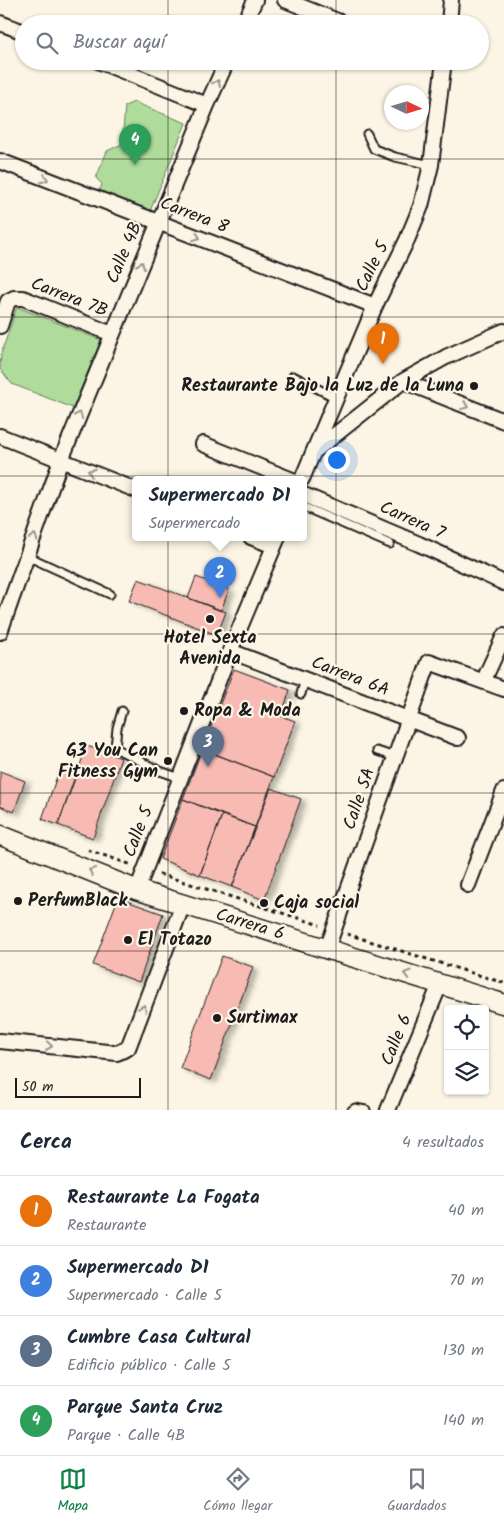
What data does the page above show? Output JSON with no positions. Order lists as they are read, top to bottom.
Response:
{
  "streets": {
    "main road": ["Carrera 6"],
    "street": [
      "Carrera 8",
      "Calle 4B",
      "Calle 5",
      "Carrera 7B",
      "Carrera 7",
      "Carrera 6A",
      "Calle 5A",
      "Calle 6"
    ]
  },
  "crossings": [
    ["Carrera 8", "Calle 4B"],
    ["Carrera 8", "Calle 5"],
    ["Calle 4B", "Carrera 7B"],
    ["Calle 5", "Carrera 6A"],
    ["Calle 5", "Carrera 6"],
    ["Carrera 6A", "Calle 5A"],
    ["Calle 5A", "Carrera 6"],
    ["Carrera 6", "Calle 6"]
  ],
  "one_way": ["Carrera 8", "Calle 4B", "Carrera 6"],
  "places": [
    "Restaurante Bajo la Luz de la Luna",
    "Hotel Sexta Avenida",
    "Ropa & Moda",
    "G3 You Can Fitness Gym",
    "PerfumBlack",
    "Caja social",
    "El Totazo",
    "Surtimax"
  ],
  "scale_bar": "50 m",
  "north": "right",
  "page": {
    "search": "Buscar aquí",
    "pins": [
      "4",
      "1",
      "2",
      "3"
    ],
    "popup": ["Supermercado D1", "Supermercado"],
    "scale": "50 m",
    "heading": ["Cerca", "4 resultados"],
    "list": [
      {
        "mark": "1",
        "name": "Restaurante La Fogata",
        "note": "Restaurante",
        "value": "40 m"
      },
      {
        "mark": "2",
        "name": "Supermercado D1",
        "note": "Supermercado · Calle 5",
        "value": "70 m"
      },
      {
        "mark": "3",
        "name": "Cumbre Casa Cultural",
        "note": "Edificio público · Calle 5",
        "value": "130 m"
      },
      {
        "mark": "4",
        "name": "Parque Santa Cruz",
        "note": "Parque · Calle 4B",
        "value": "140 m"
      }
    ],
    "nav": ["Mapa", "Cómo llegar", "Guardados"]
  }
}
